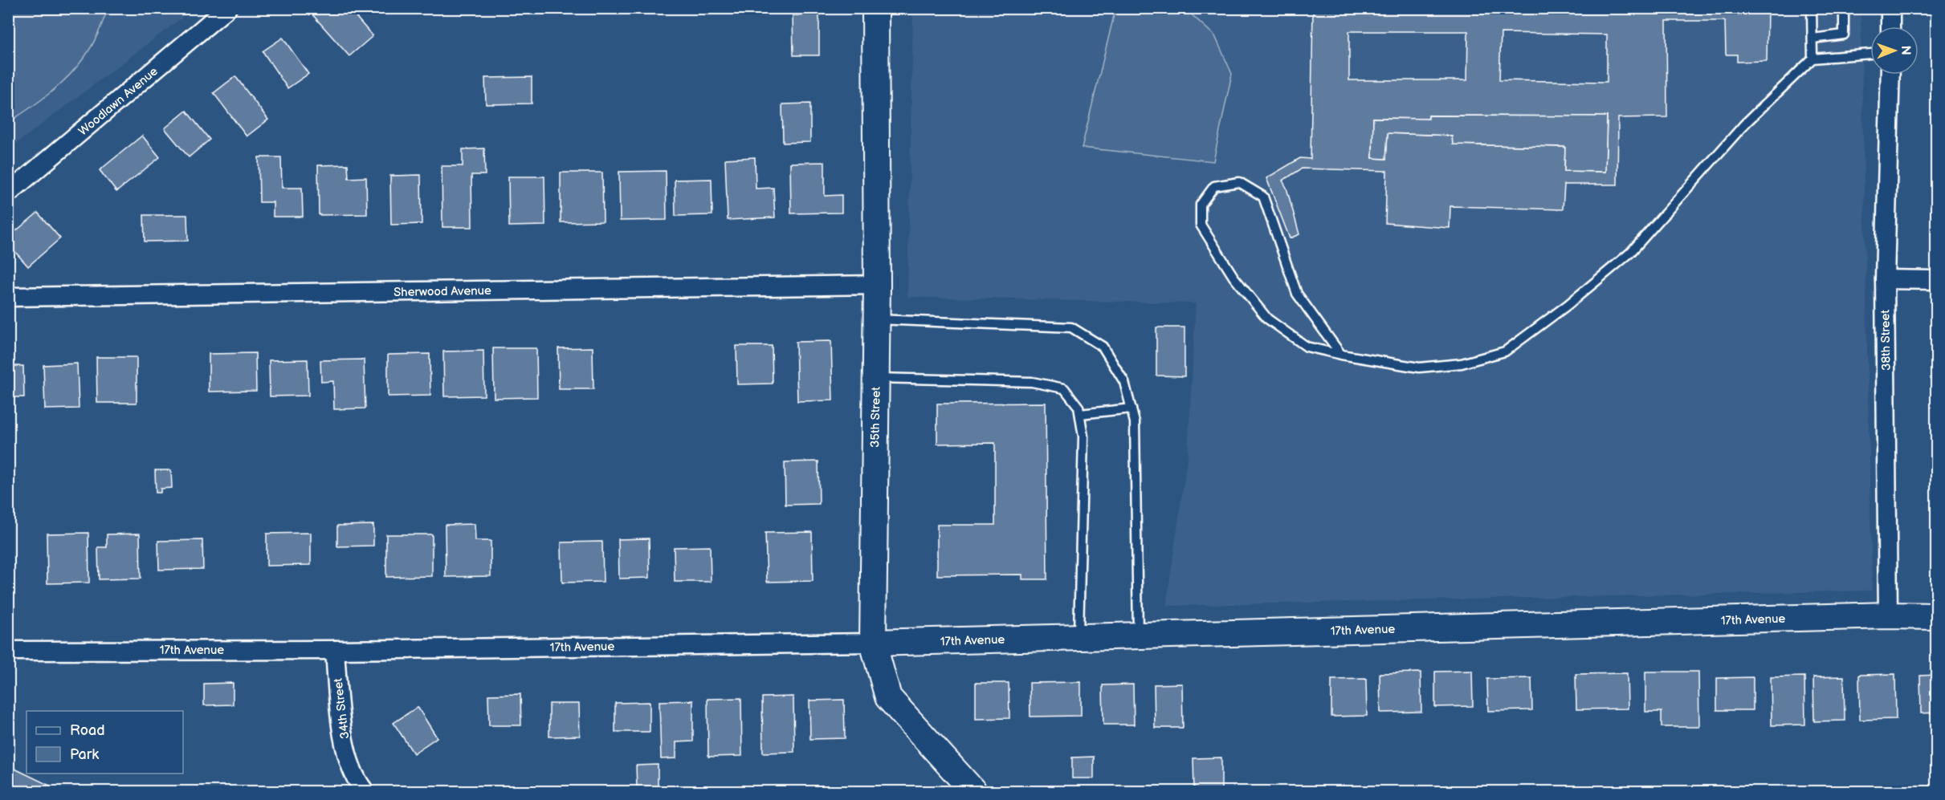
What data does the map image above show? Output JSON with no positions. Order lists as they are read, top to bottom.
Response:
{
  "streets": {
    "street": [
      "Woodlawn Avenue",
      "Sherwood Avenue",
      "38th Street",
      "35th Street",
      "17th Avenue",
      "34th Street"
    ]
  },
  "crossings": [
    ["Sherwood Avenue", "35th Street"],
    ["38th Street", "17th Avenue"],
    ["35th Street", "17th Avenue"],
    ["17th Avenue", "34th Street"]
  ],
  "legend": ["Road", "Park"],
  "north": "right"
}
